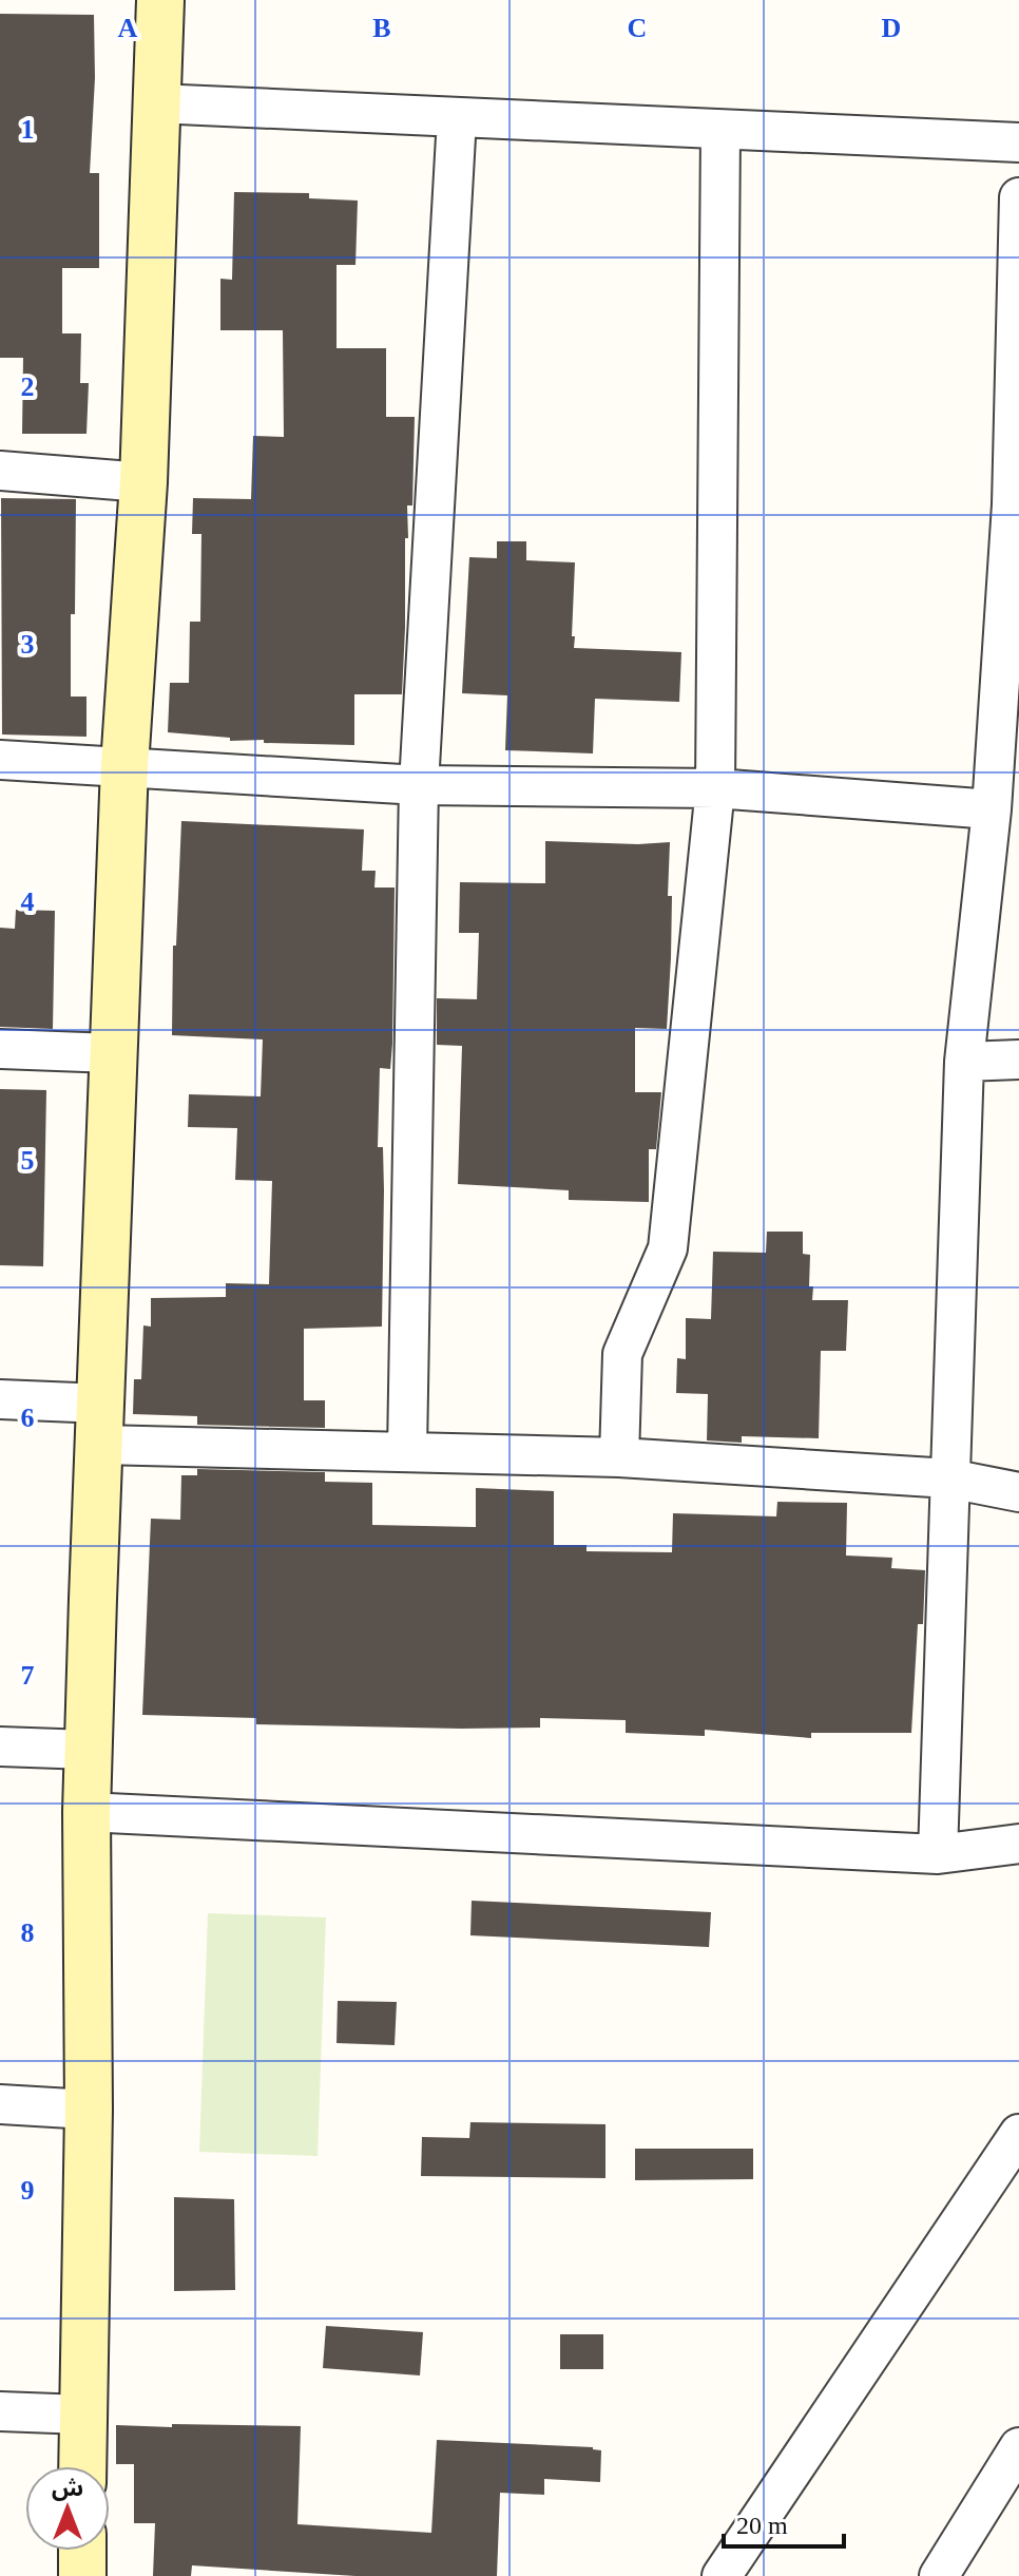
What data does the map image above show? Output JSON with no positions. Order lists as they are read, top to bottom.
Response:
{
  "scale_bar": "20 m",
  "north": "top",
  "grid": {
    "columns": [
      "A",
      "B",
      "C",
      "D"
    ],
    "rows": [
      "1",
      "2",
      "3",
      "4",
      "5",
      "6",
      "7",
      "8",
      "9"
    ]
  }
}
